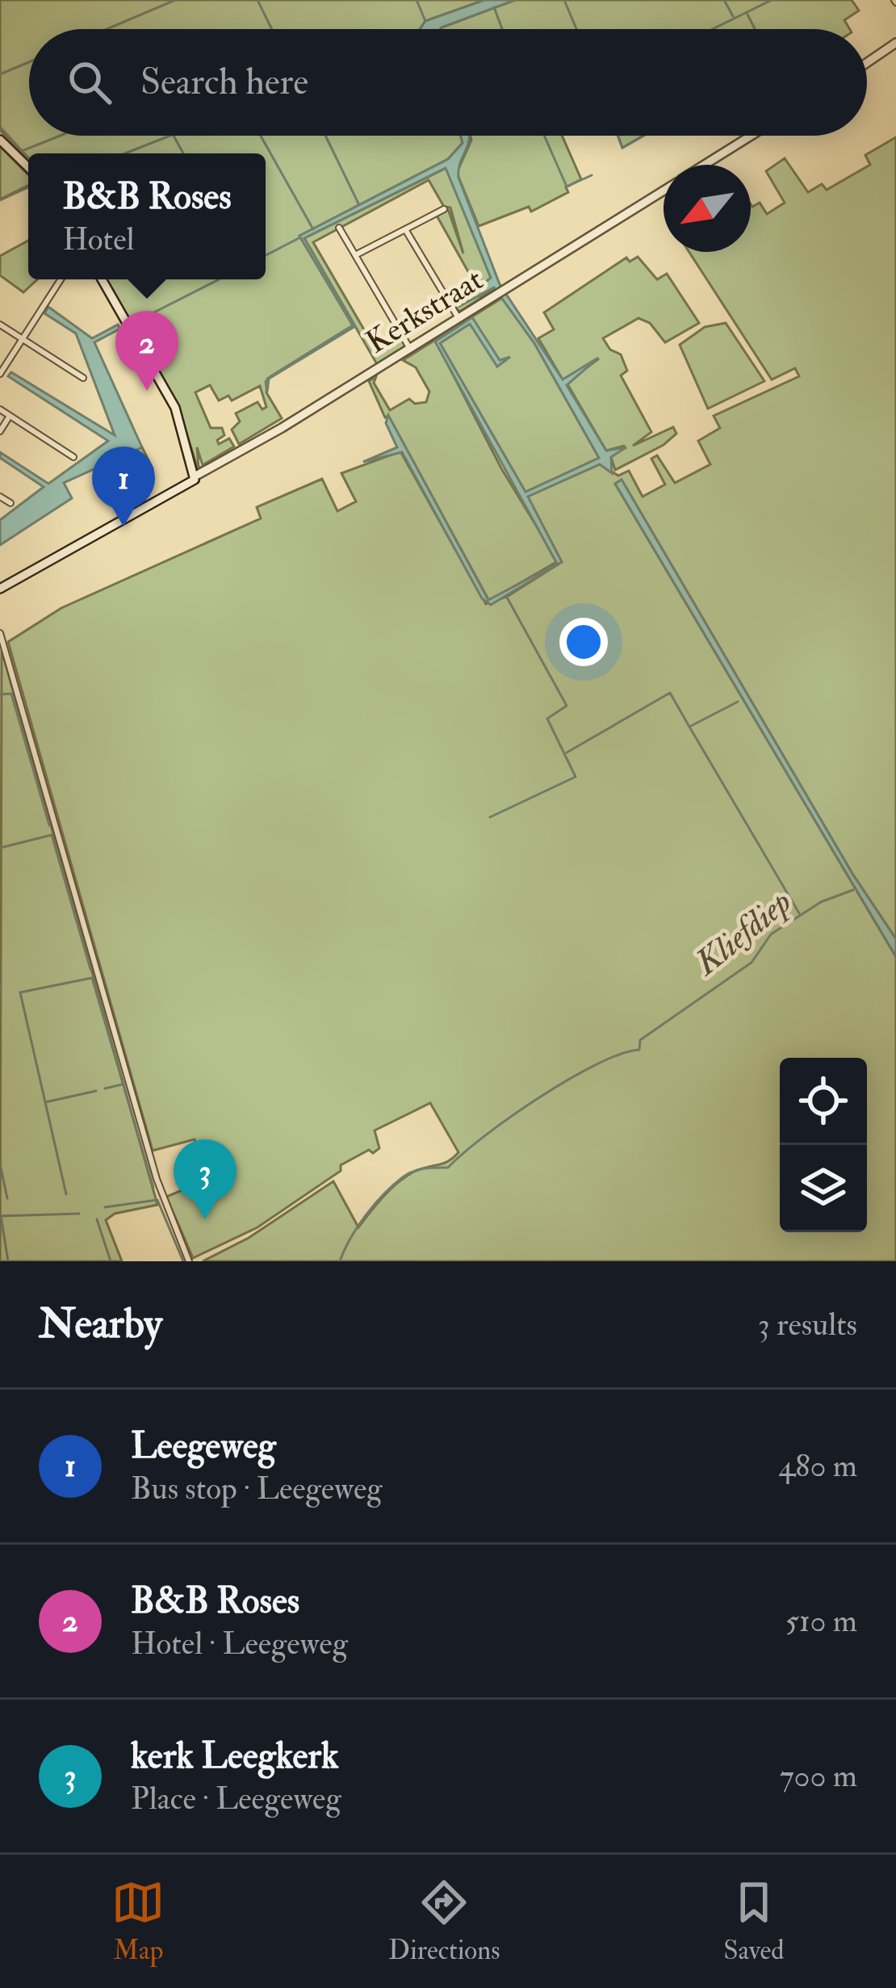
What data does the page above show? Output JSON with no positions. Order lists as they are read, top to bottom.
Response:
{
  "streets": {
    "street": ["Kerkstraat"]
  },
  "water": ["Kliefdiep"],
  "north": "bottom left",
  "page": {
    "search": "Search here",
    "popup": ["B&B Roses", "Hotel"],
    "pins": ["2", "1", "3"],
    "heading": ["Nearby", "3 results"],
    "list": [
      {
        "mark": "1",
        "name": "Leegeweg",
        "note": "Bus stop · Leegeweg",
        "value": "480 m"
      },
      {
        "mark": "2",
        "name": "B&B Roses",
        "note": "Hotel · Leegeweg",
        "value": "510 m"
      },
      {
        "mark": "3",
        "name": "kerk Leegkerk",
        "note": "Place · Leegeweg",
        "value": "700 m"
      }
    ],
    "nav": ["Map", "Directions", "Saved"]
  }
}
